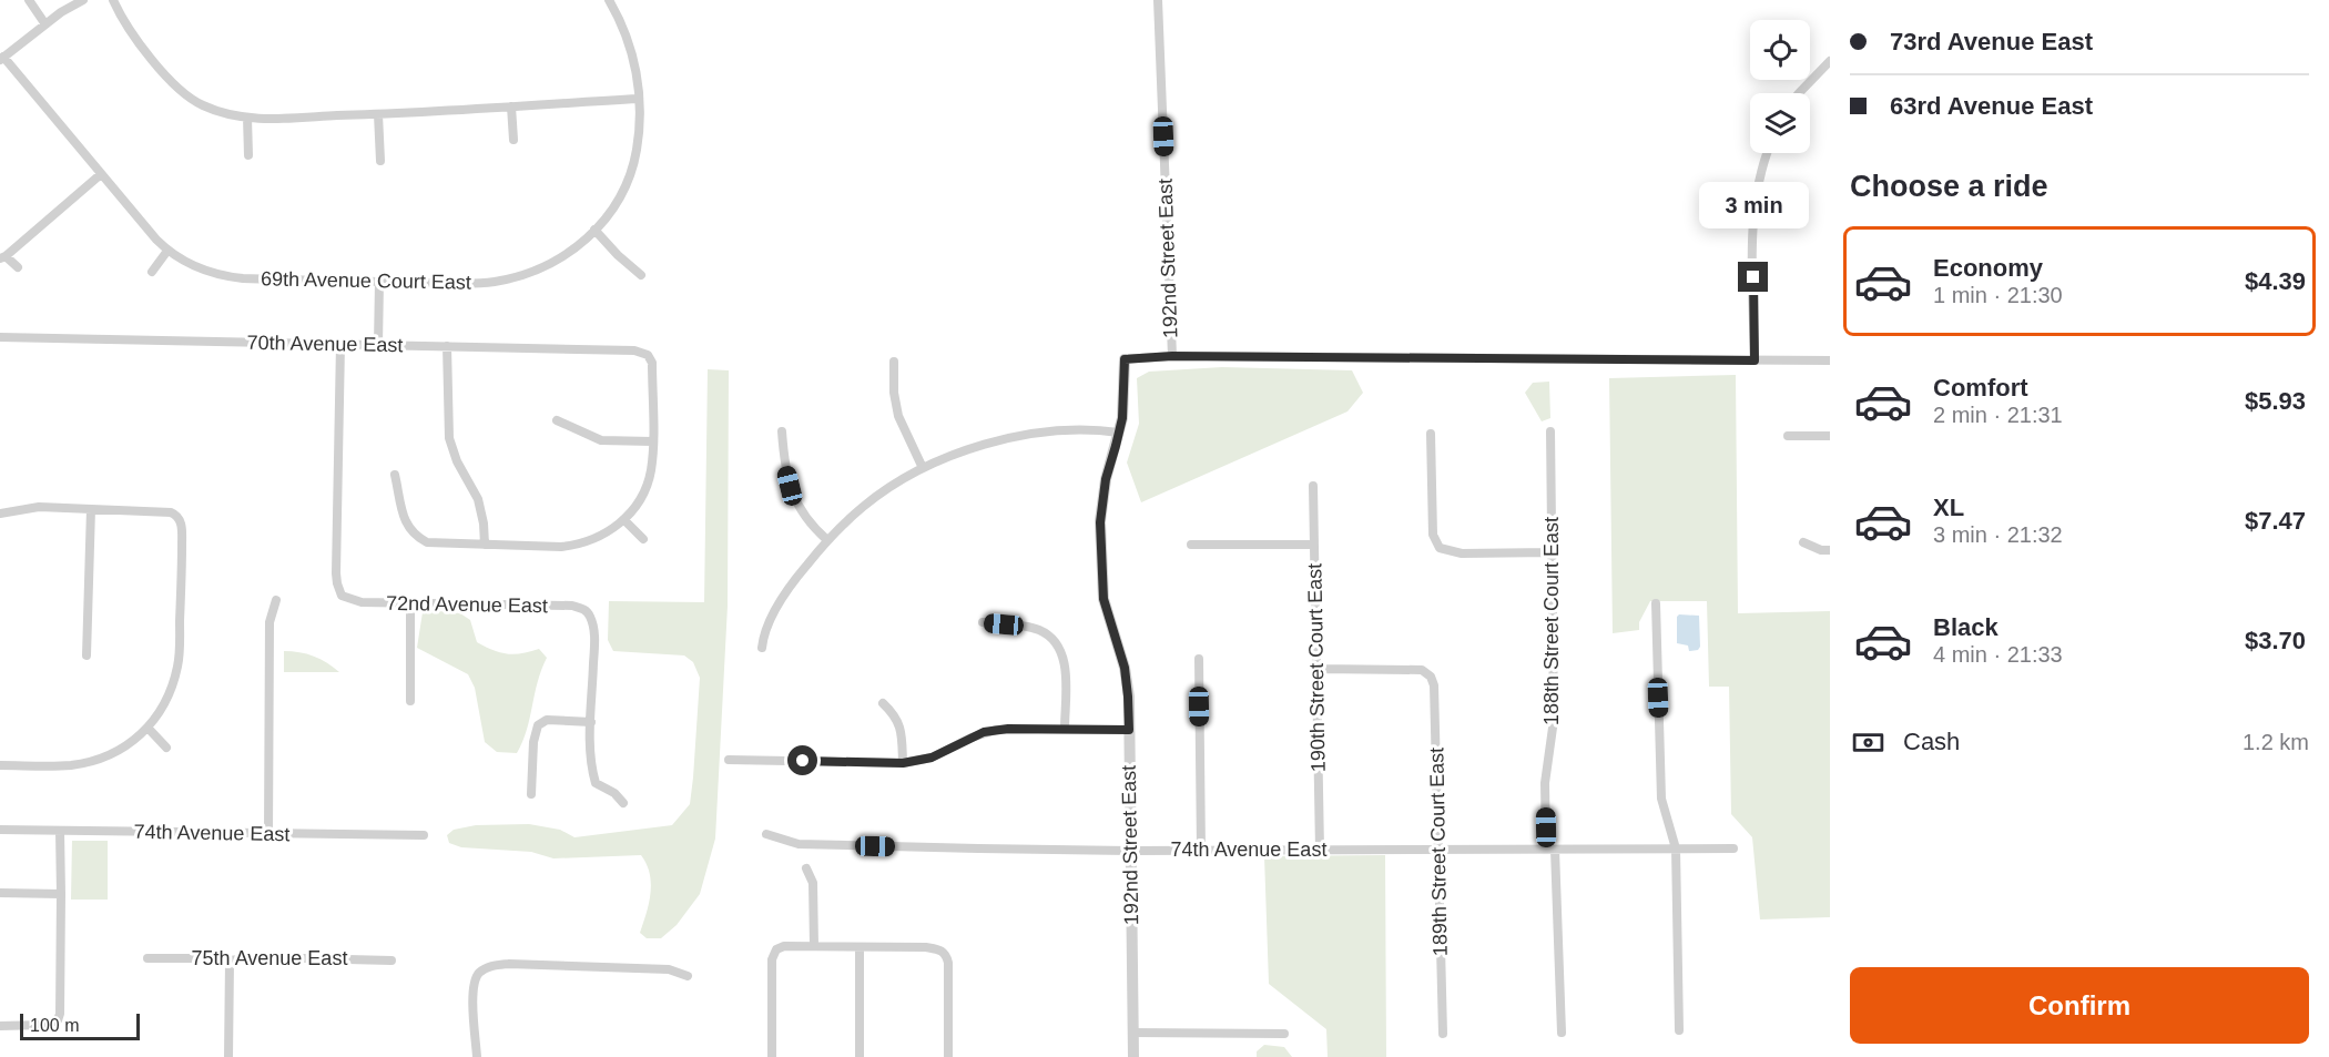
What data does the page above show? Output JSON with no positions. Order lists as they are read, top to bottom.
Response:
{
  "streets": {
    "street": [
      "192nd Street East",
      "69th Avenue Court East",
      "70th Avenue East",
      "72nd Avenue East",
      "188th Street Court East",
      "190th Street Court East",
      "74th Avenue East",
      "189th Street Court East",
      "75th Avenue East"
    ]
  },
  "crossings": [
    ["192nd Street East", "74th Avenue East"],
    ["70th Avenue East", "72nd Avenue East"],
    ["188th Street Court East", "74th Avenue East"],
    ["190th Street Court East", "74th Avenue East"],
    ["190th Street Court East", "189th Street Court East"],
    ["74th Avenue East", "189th Street Court East"]
  ],
  "scale_bar": "100 m",
  "page": {
    "banner": ["73rd Avenue East", "63rd Avenue East"],
    "heading": "Choose a ride",
    "bubble": "3 min",
    "list": [
      {
        "name": "Economy",
        "note": "1 min · 21:30",
        "value": "$4.39"
      },
      {
        "name": "Comfort",
        "note": "2 min · 21:31",
        "value": "$5.93"
      },
      {
        "name": "XL",
        "note": "3 min · 21:32",
        "value": "$7.47"
      },
      {
        "name": "Black",
        "note": "4 min · 21:33",
        "value": "$3.70"
      }
    ],
    "pay": ["Cash", "1.2 km"],
    "buttons": "Confirm",
    "scale": "100 m"
  }
}
